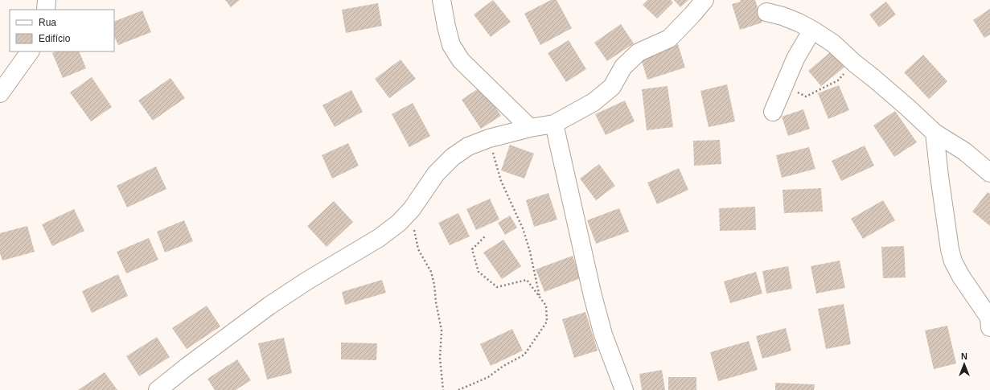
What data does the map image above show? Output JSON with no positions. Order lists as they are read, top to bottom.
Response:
{
  "legend": ["Rua", "Edifício"],
  "north": "top"
}
